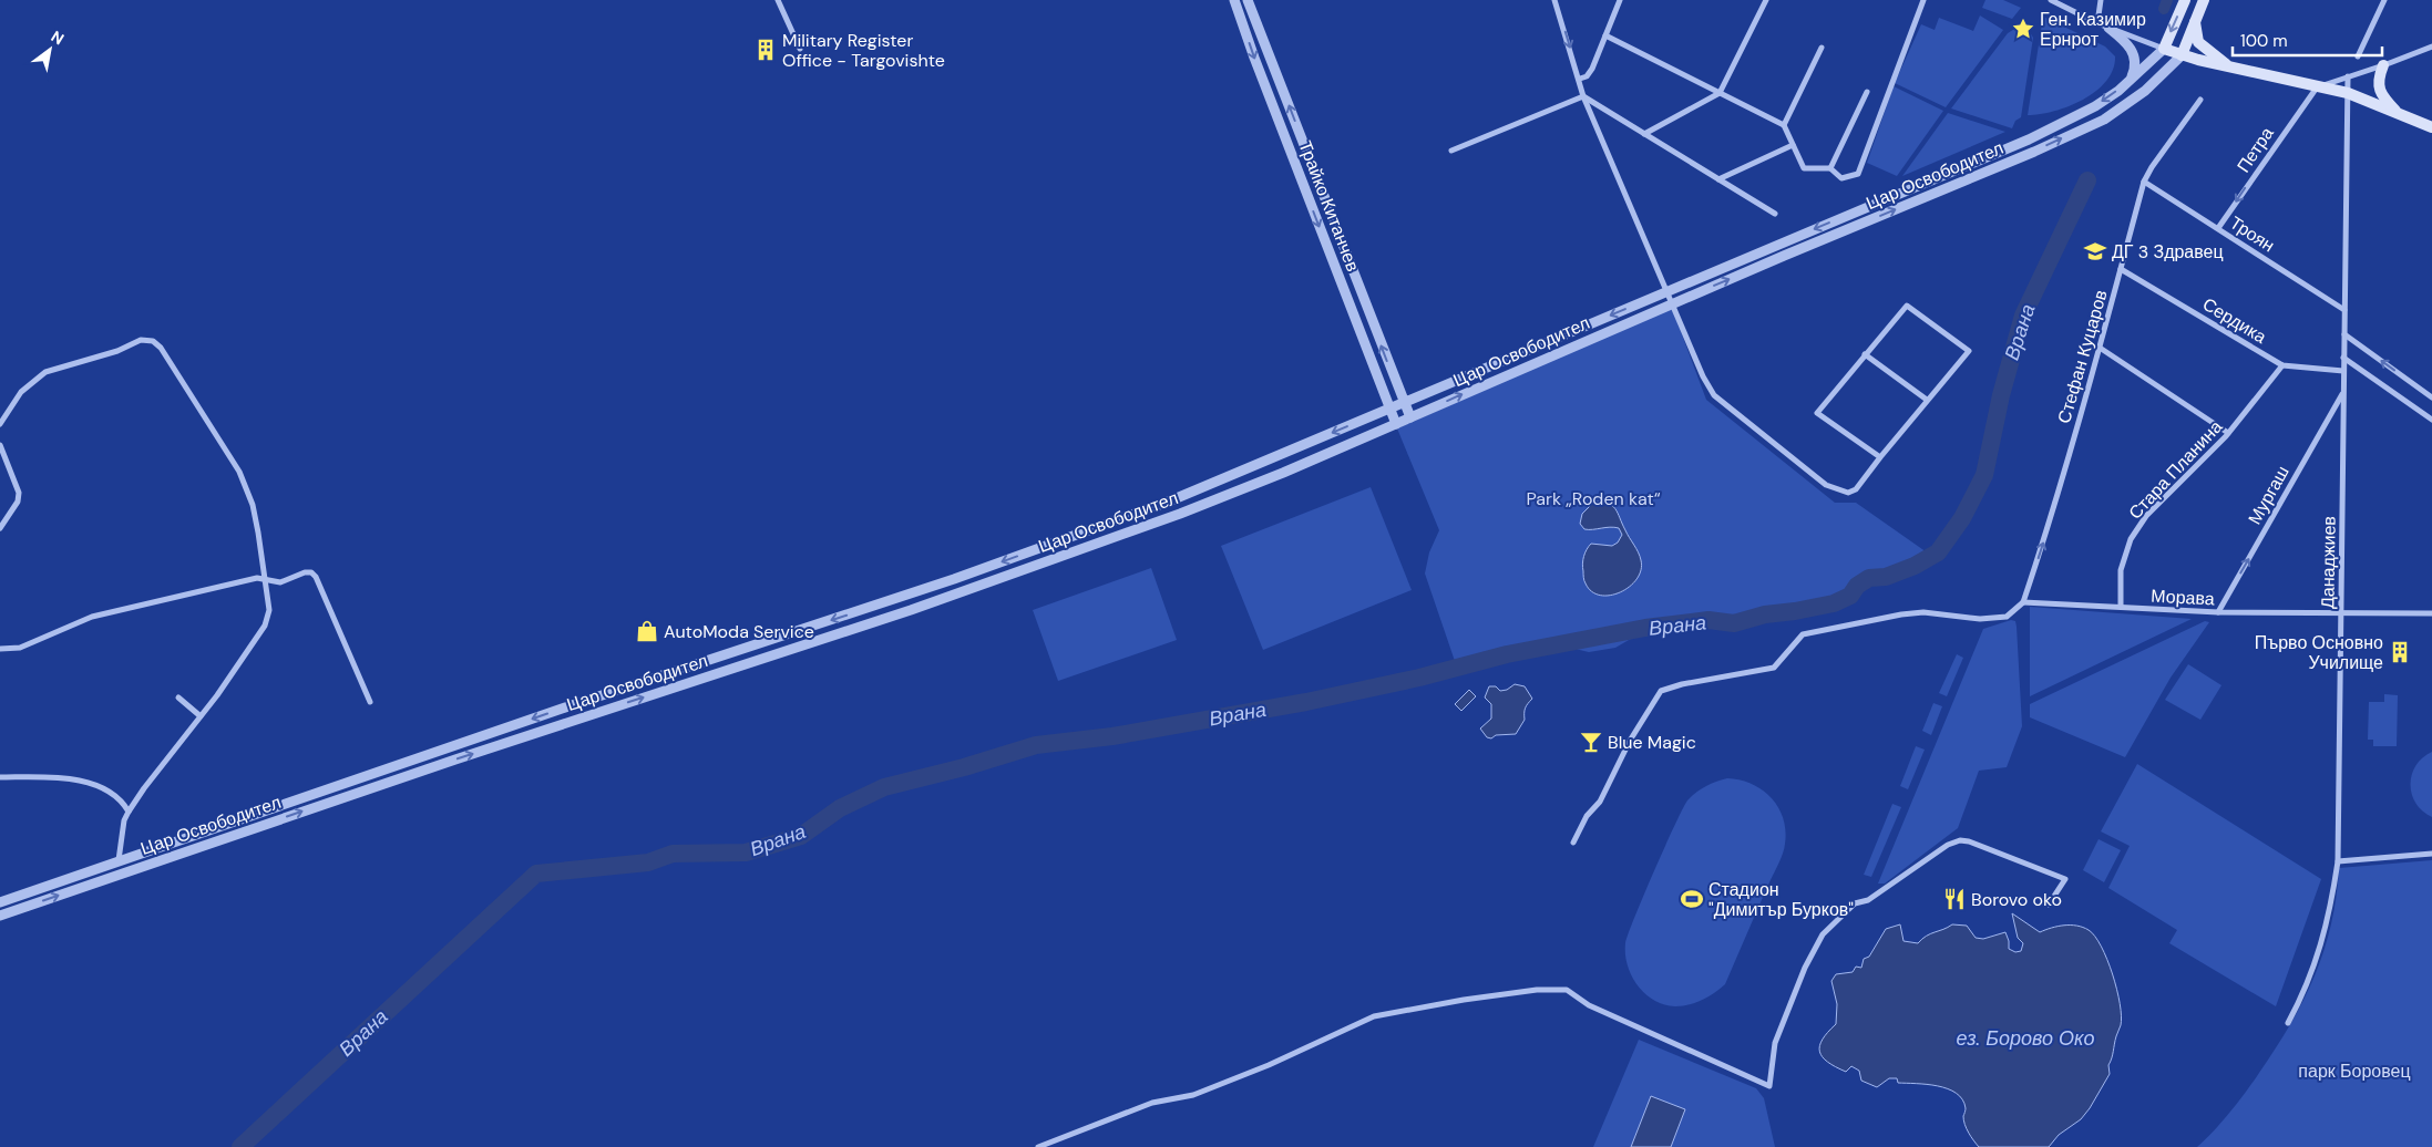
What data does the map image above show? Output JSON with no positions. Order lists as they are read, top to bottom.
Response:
{
  "streets": {
    "street": [
      "Петра",
      "Цар Освободител",
      "Трайко Китанчев",
      "Троян",
      "Сердика",
      "Стефан Куцаров",
      "Стара Планина",
      "Мургаш",
      "Данаджиев",
      "Морава"
    ]
  },
  "crossings": [
    ["Петра", "Троян"],
    ["Цар Освободител", "Трайко Китанчев"],
    ["Троян", "Стефан Куцаров"],
    ["Троян", "Данаджиев"],
    ["Сердика", "Стефан Куцаров"],
    ["Сердика", "Стара Планина"],
    ["Сердика", "Данаджиев"],
    ["Стефан Куцаров", "Морава"],
    ["Стара Планина", "Морава"],
    ["Мургаш", "Данаджиев"],
    ["Мургаш", "Морава"],
    ["Данаджиев", "Морава"]
  ],
  "one_way": ["Петра", "Стефан Куцаров", "Мургаш"],
  "water": ["Врана", "ез. Борово Око"],
  "parks": ["Park „Roden kat“", "парк Боровец"],
  "places": {
    "place": ["Ген. Казимир Ернрот"],
    "building": ["Military Register Office - Targovishte", "Първо Основно Училище"],
    "school or university": ["ДГ 3 Здравец"],
    "shop": ["AutoModa Service"],
    "bar": ["Blue Magic"],
    "sports": ["Стадион \"Димитър Бурков\""],
    "restaurant": ["Borovo oko"]
  },
  "scale_bar": "100 m",
  "north": "top right"
}
